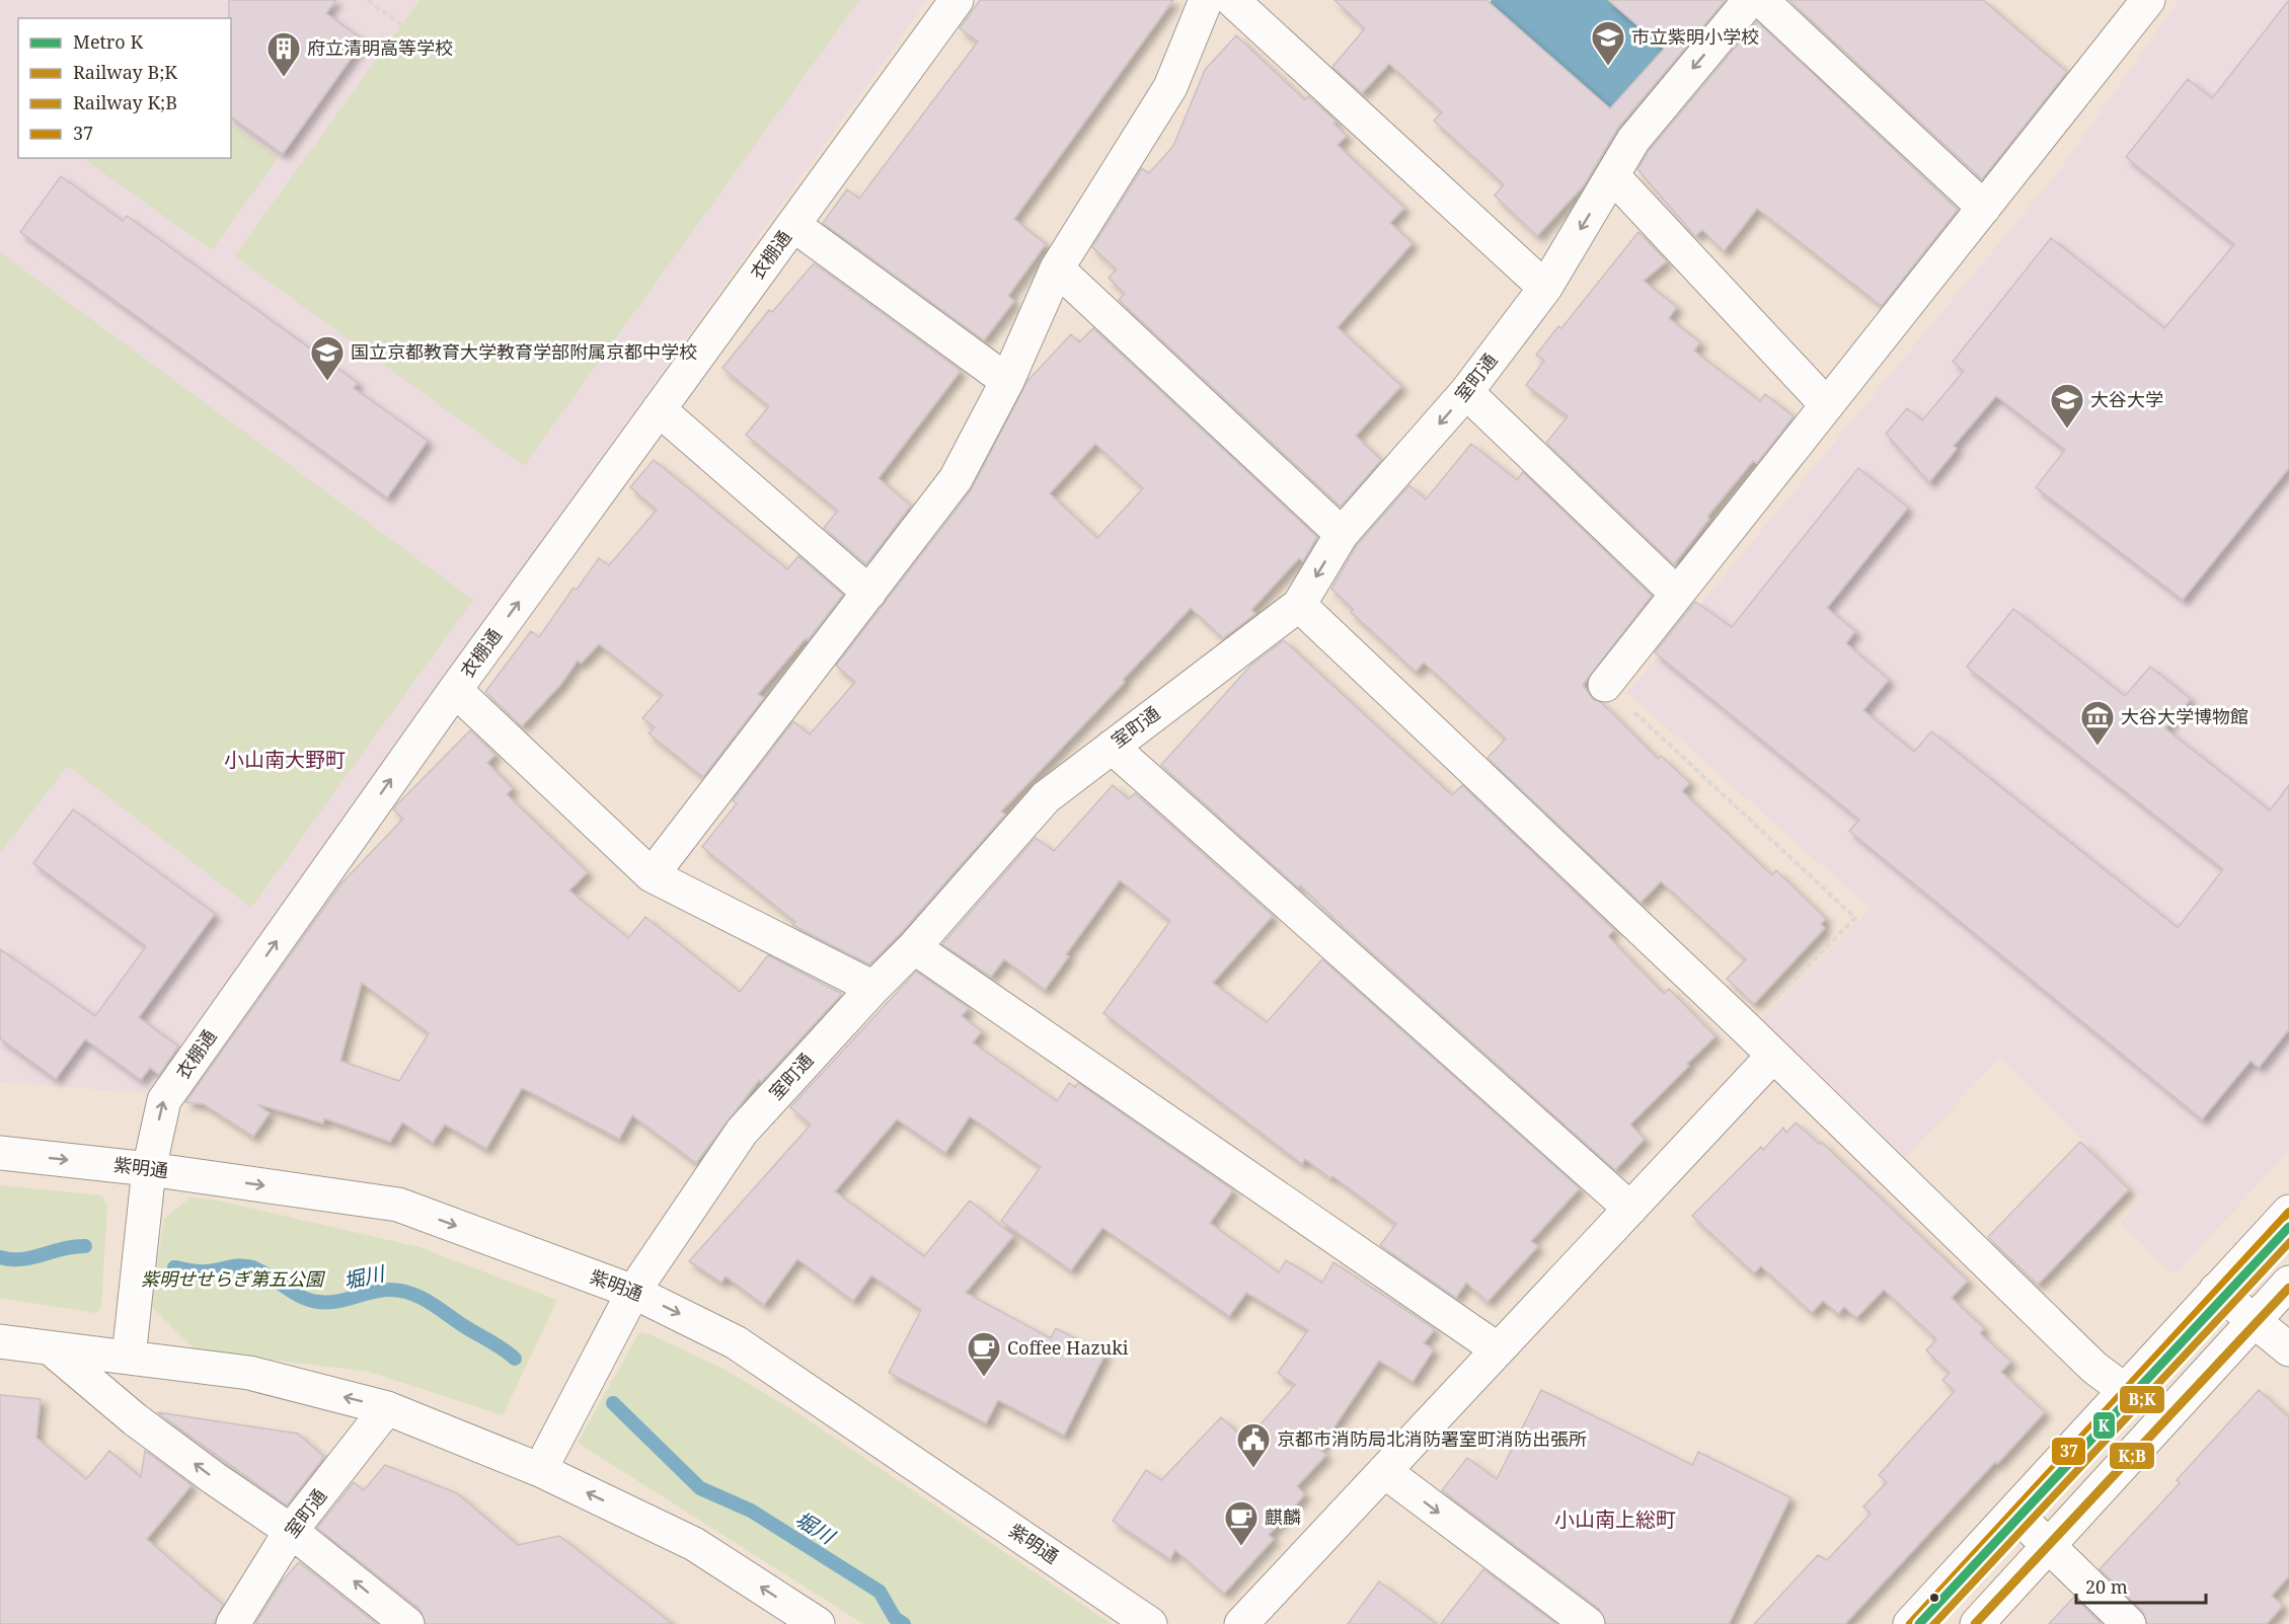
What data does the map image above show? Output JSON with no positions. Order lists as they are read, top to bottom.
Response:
{
  "streets": {
    "main road": ["衣棚通", "室町通", "紫明通"]
  },
  "crossings": [
    ["衣棚通", "紫明通"],
    ["室町通", "紫明通"]
  ],
  "districts": ["小山南大野町", "小山南上総町"],
  "water": ["堀川"],
  "parks": ["紫明せせらぎ第五公園"],
  "places": {
    "school or university": ["市立紫明小学校", "国立京都教育大学教育学部附属京都中学校", "大谷大学"],
    "building": ["府立清明高等学校"],
    "museum": ["大谷大学博物館"],
    "cafe": ["Coffee Hazuki", "麒麟"],
    "public building": ["京都市消防局北消防署室町消防出張所"]
  },
  "lines": [
    "transit line 37",
    "metro line K",
    "rail line B;K",
    "rail line K;B"
  ],
  "legend": [
    "Metro K",
    "Railway B;K",
    "Railway K;B",
    "37"
  ],
  "scale_bar": "20 m"
}
